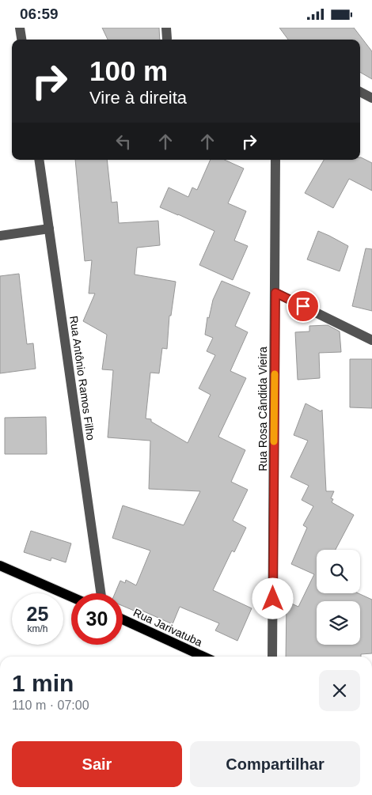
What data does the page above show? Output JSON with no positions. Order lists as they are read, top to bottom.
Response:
{
  "streets": {
    "main road": ["Rua Jarivatuba"],
    "street": ["Rua Antônio Ramos Filho", "Rua Rosa Cândida Vieira"]
  },
  "page": {
    "status": "06:59",
    "turn": ["100 m", "Vire à direita"],
    "speed": "25 km/h",
    "limit": "30",
    "heading": ["1 min", "110 m · 07:00"],
    "buttons": ["Sair", "Compartilhar"]
  }
}
